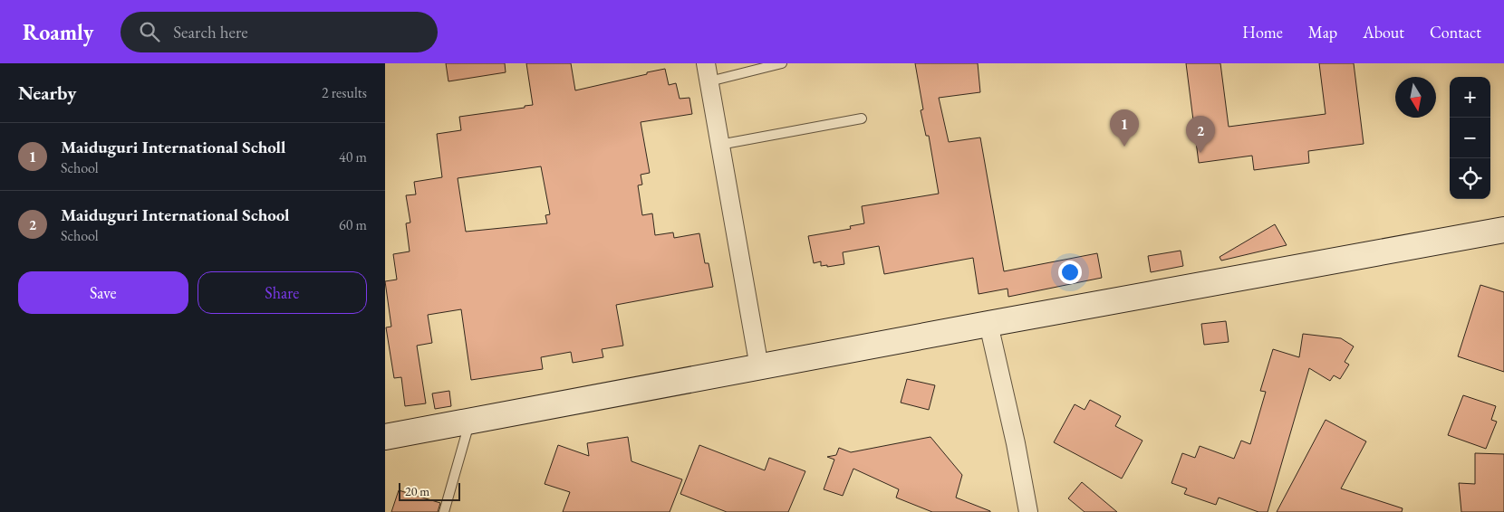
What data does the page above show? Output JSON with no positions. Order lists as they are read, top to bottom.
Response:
{
  "scale_bar": "20 m",
  "north": "bottom",
  "page": {
    "header": "Roamly",
    "search": "Search here",
    "nav": [
      "Home",
      "Map",
      "About",
      "Contact"
    ],
    "heading": ["Nearby", "2 results"],
    "map_buttons": ["+", "−"],
    "pins": ["1", "2"],
    "list": [
      {
        "mark": "1",
        "name": "Maiduguri International Scholl",
        "note": "School",
        "value": "40 m"
      },
      {
        "mark": "2",
        "name": "Maiduguri International School",
        "note": "School",
        "value": "60 m"
      }
    ],
    "buttons": ["Save", "Share"],
    "scale": "20 m"
  }
}
